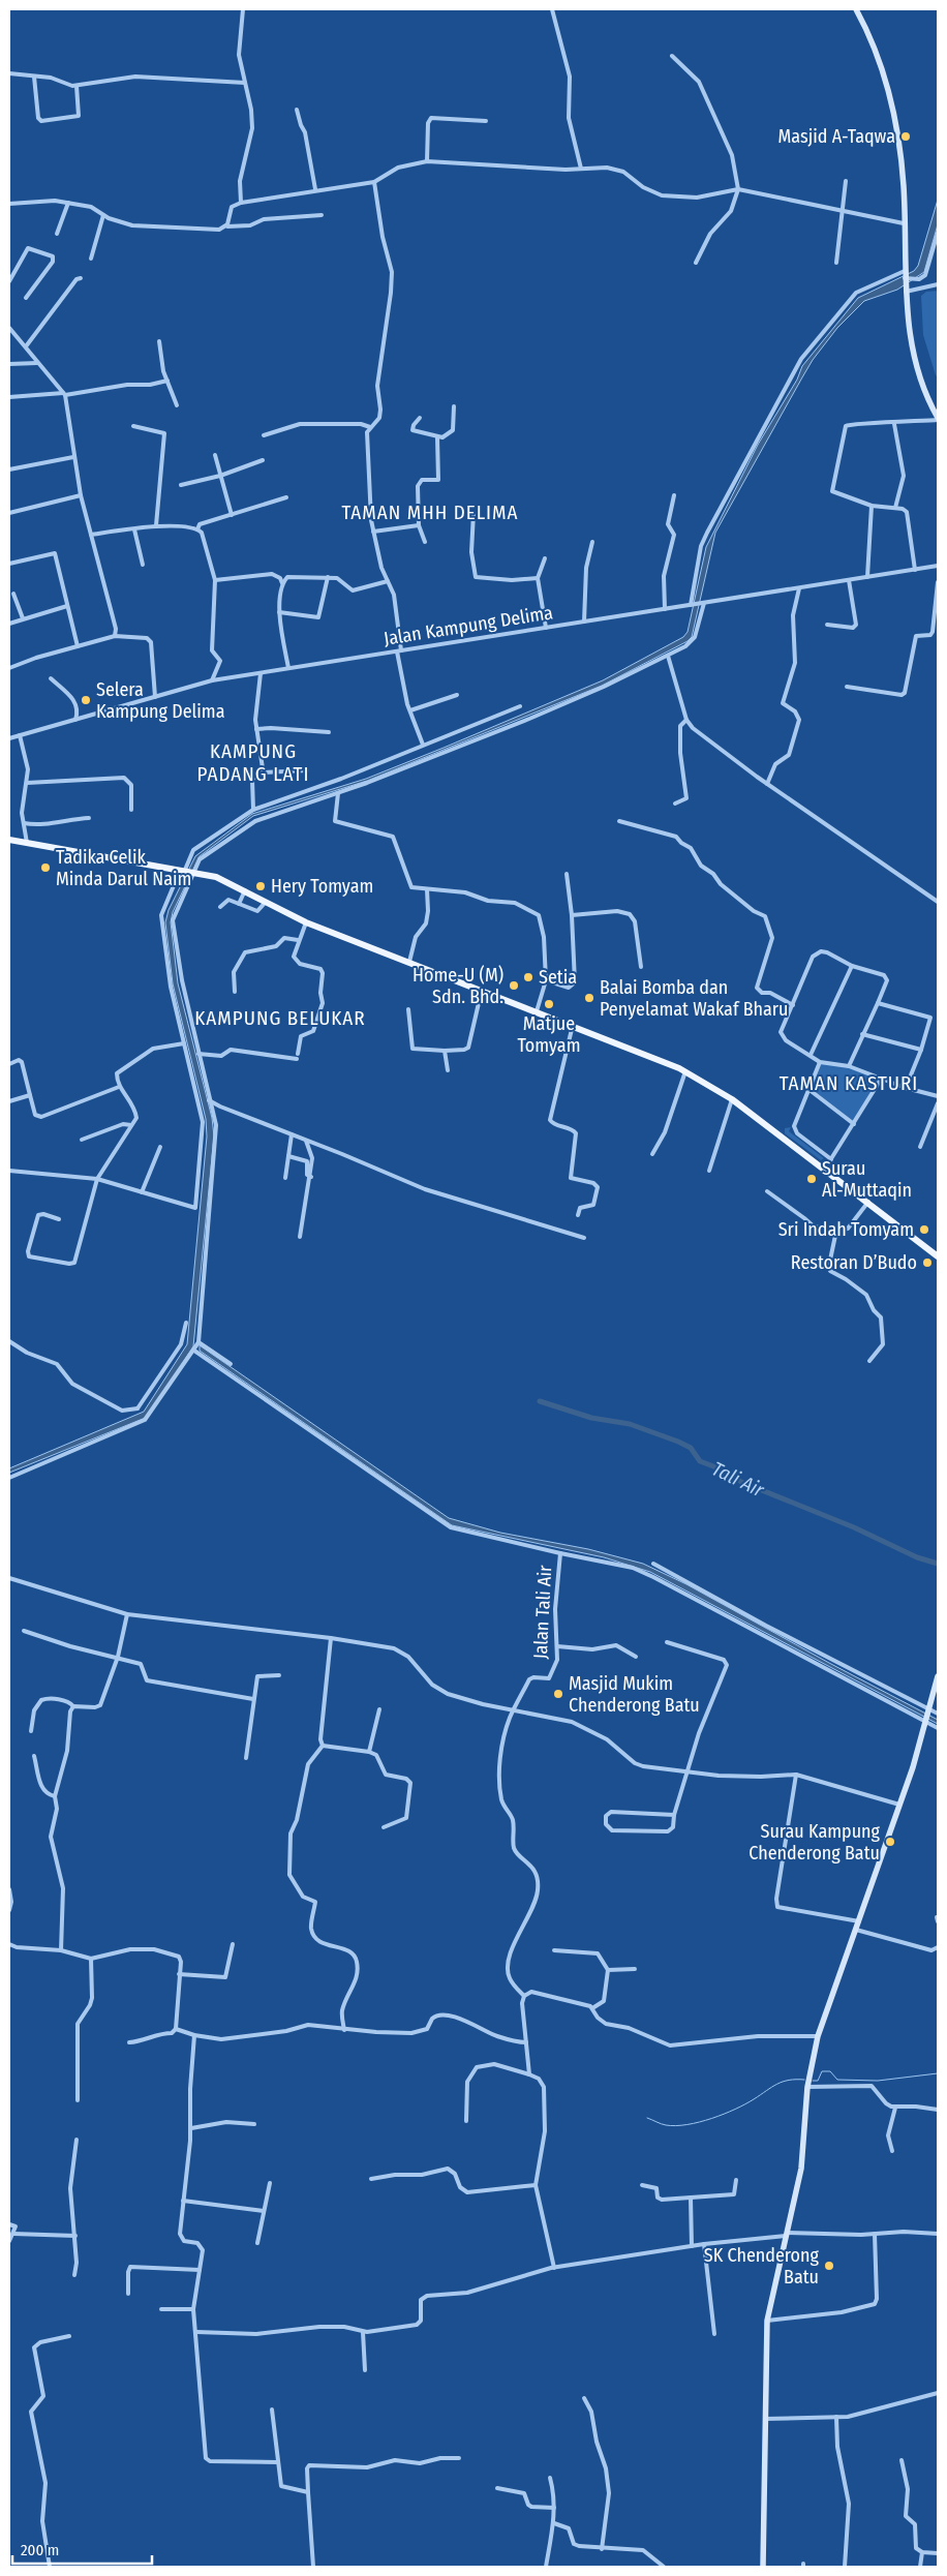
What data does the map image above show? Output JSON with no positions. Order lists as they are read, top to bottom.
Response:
{
  "streets": {
    "street": ["Jalan Kampung Delima", "Jalan Tali Air"]
  },
  "districts": [
    "TAMAN MHH DELIMA",
    "KAMPUNG PADANG LATI",
    "KAMPUNG BELUKAR",
    "TAMAN KASTURI"
  ],
  "water": ["Tali Air"],
  "places": [
    "Masjid A-Taqwa",
    "Selera Kampung Delima",
    "Tadika Celik Minda Darul Naim",
    "Hery Tomyam",
    "Setia",
    "Home-U (M) Sdn. Bhd.",
    "Balai Bomba dan Penyelamat Wakaf Bharu",
    "Matjue Tomyam",
    "Surau Al-Muttaqin",
    "Sri Indah Tomyam",
    "Restoran D’Budo",
    "Masjid Mukim Chenderong Batu",
    "Surau Kampung Chenderong Batu",
    "SK Chenderong Batu"
  ],
  "scale_bar": "200 m"
}
